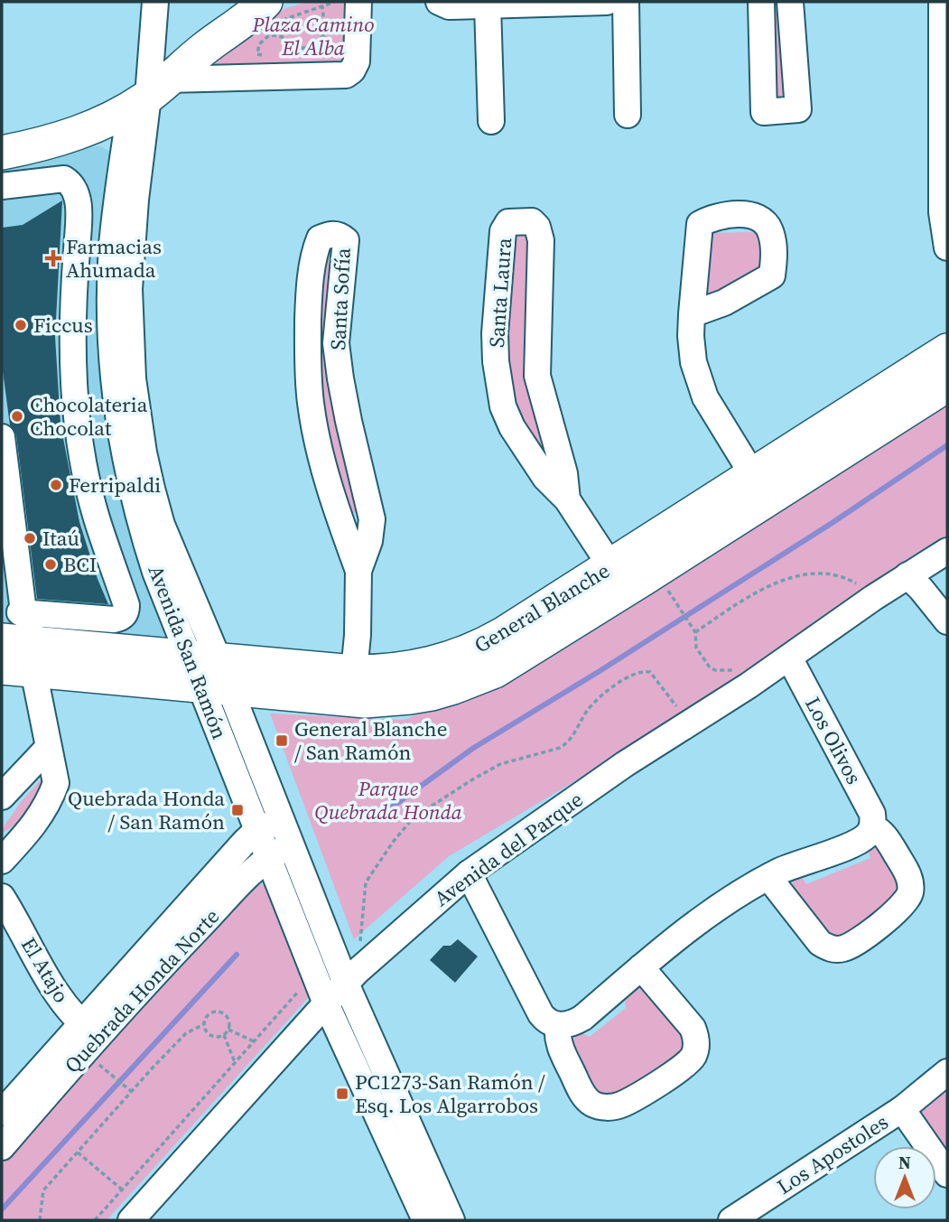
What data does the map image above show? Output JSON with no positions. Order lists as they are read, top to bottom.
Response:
{
  "streets": {
    "main road": ["General Blanche"],
    "street": [
      "Santa Laura",
      "Santa Sofía",
      "Avenida San Ramón",
      "Los Olivos",
      "Avenida del Parque",
      "El Atajo",
      "Quebrada Honda Norte",
      "Los Apostoles"
    ]
  },
  "crossings": [
    ["Santa Laura", "General Blanche"],
    ["Santa Sofía", "General Blanche"],
    ["General Blanche", "Avenida San Ramón"],
    ["Avenida San Ramón", "Avenida del Parque"],
    ["Avenida San Ramón", "Quebrada Honda Norte"],
    ["Los Olivos", "Avenida del Parque"],
    ["El Atajo", "Quebrada Honda Norte"]
  ],
  "parks": ["Plaza Camino El Alba", "Parque Quebrada Honda"],
  "places": {
    "health": ["Farmacias Ahumada"],
    "other": [
      "Ficcus",
      "Chocolateria Chocolat",
      "Ferripaldi",
      "Itaú",
      "BCI"
    ],
    "transit": ["General Blanche / San Ramón", "Quebrada Honda / San Ramón", "PC1273-San Ramón / Esq. Los Algarrobos"]
  },
  "north": "top"
}
